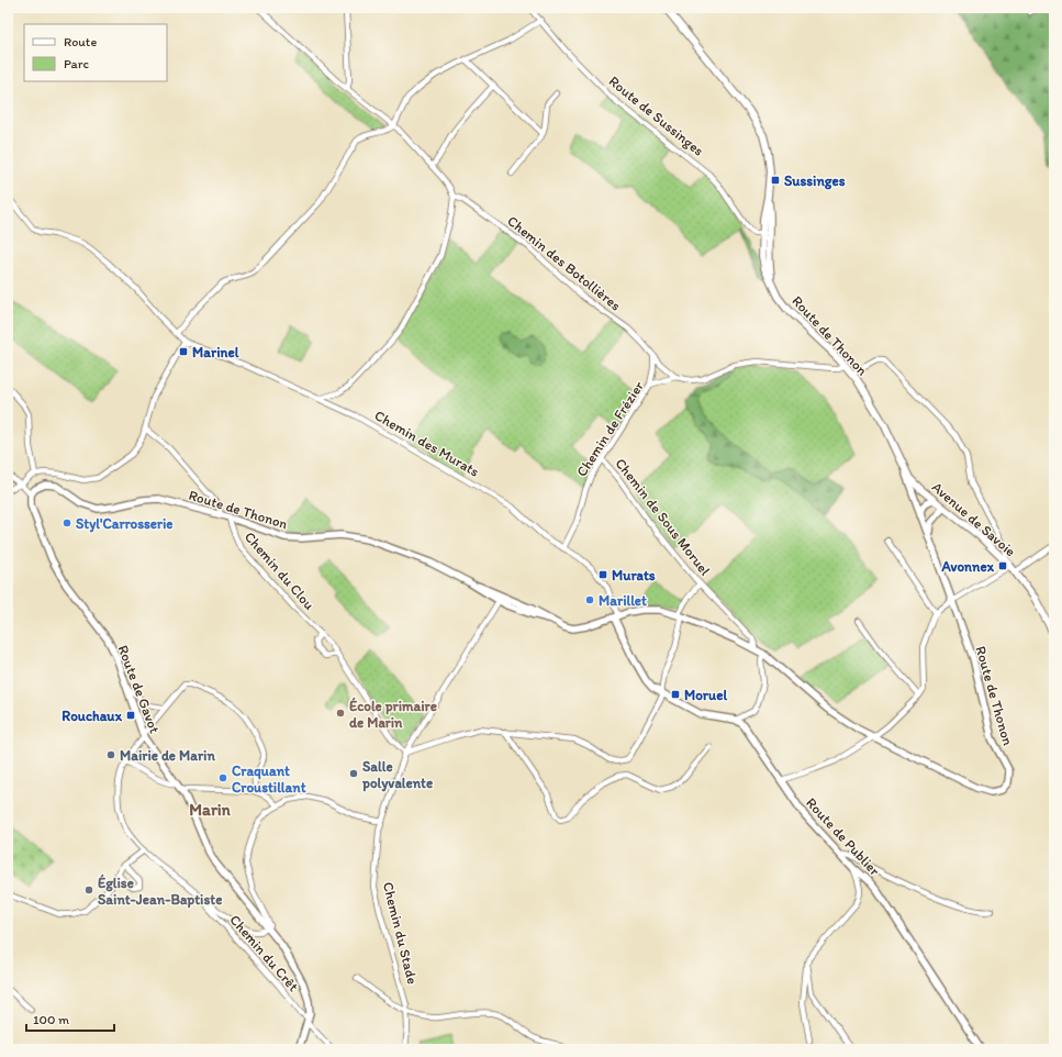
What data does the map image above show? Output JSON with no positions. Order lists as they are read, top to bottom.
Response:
{
  "streets": {
    "main road": ["Route de Thonon", "Avenue de Savoie"],
    "street": [
      "Route de Sussinges",
      "Chemin des Botollières",
      "Chemin de Frézier",
      "Chemin des Murats",
      "Chemin de Sous Moruel",
      "Chemin du Clou",
      "Route de Gavot",
      "Route de Publier",
      "Chemin du Stade",
      "Chemin du Crêt"
    ]
  },
  "crossings": [
    ["Route de Sussinges", "Route de Thonon"],
    ["Chemin des Botollières", "Chemin de Frézier"],
    ["Route de Thonon", "Chemin de Frézier"],
    ["Route de Thonon", "Chemin des Murats"],
    ["Route de Thonon", "Chemin de Sous Moruel"],
    ["Route de Thonon", "Avenue de Savoie"],
    ["Route de Thonon", "Chemin du Clou"],
    ["Route de Thonon", "Route de Gavot"],
    ["Route de Thonon", "Chemin du Stade"],
    ["Chemin de Frézier", "Chemin des Murats"],
    ["Chemin de Frézier", "Chemin de Sous Moruel"],
    ["Chemin du Clou", "Chemin du Stade"],
    ["Route de Gavot", "Chemin du Crêt"]
  ],
  "districts": ["Marin"],
  "places": {
    "transit": [
      "Sussinges",
      "Marinel",
      "Avonnex",
      "Murats",
      "Moruel",
      "Rouchaux"
    ],
    "other": [
      "Styl'Carrosserie",
      "Marillet",
      "École primaire de Marin",
      "Mairie de Marin",
      "Salle polyvalente",
      "Craquant Croustillant",
      "Église Saint-Jean-Baptiste"
    ]
  },
  "legend": ["Route", "Parc"],
  "scale_bar": "100 m"
}
